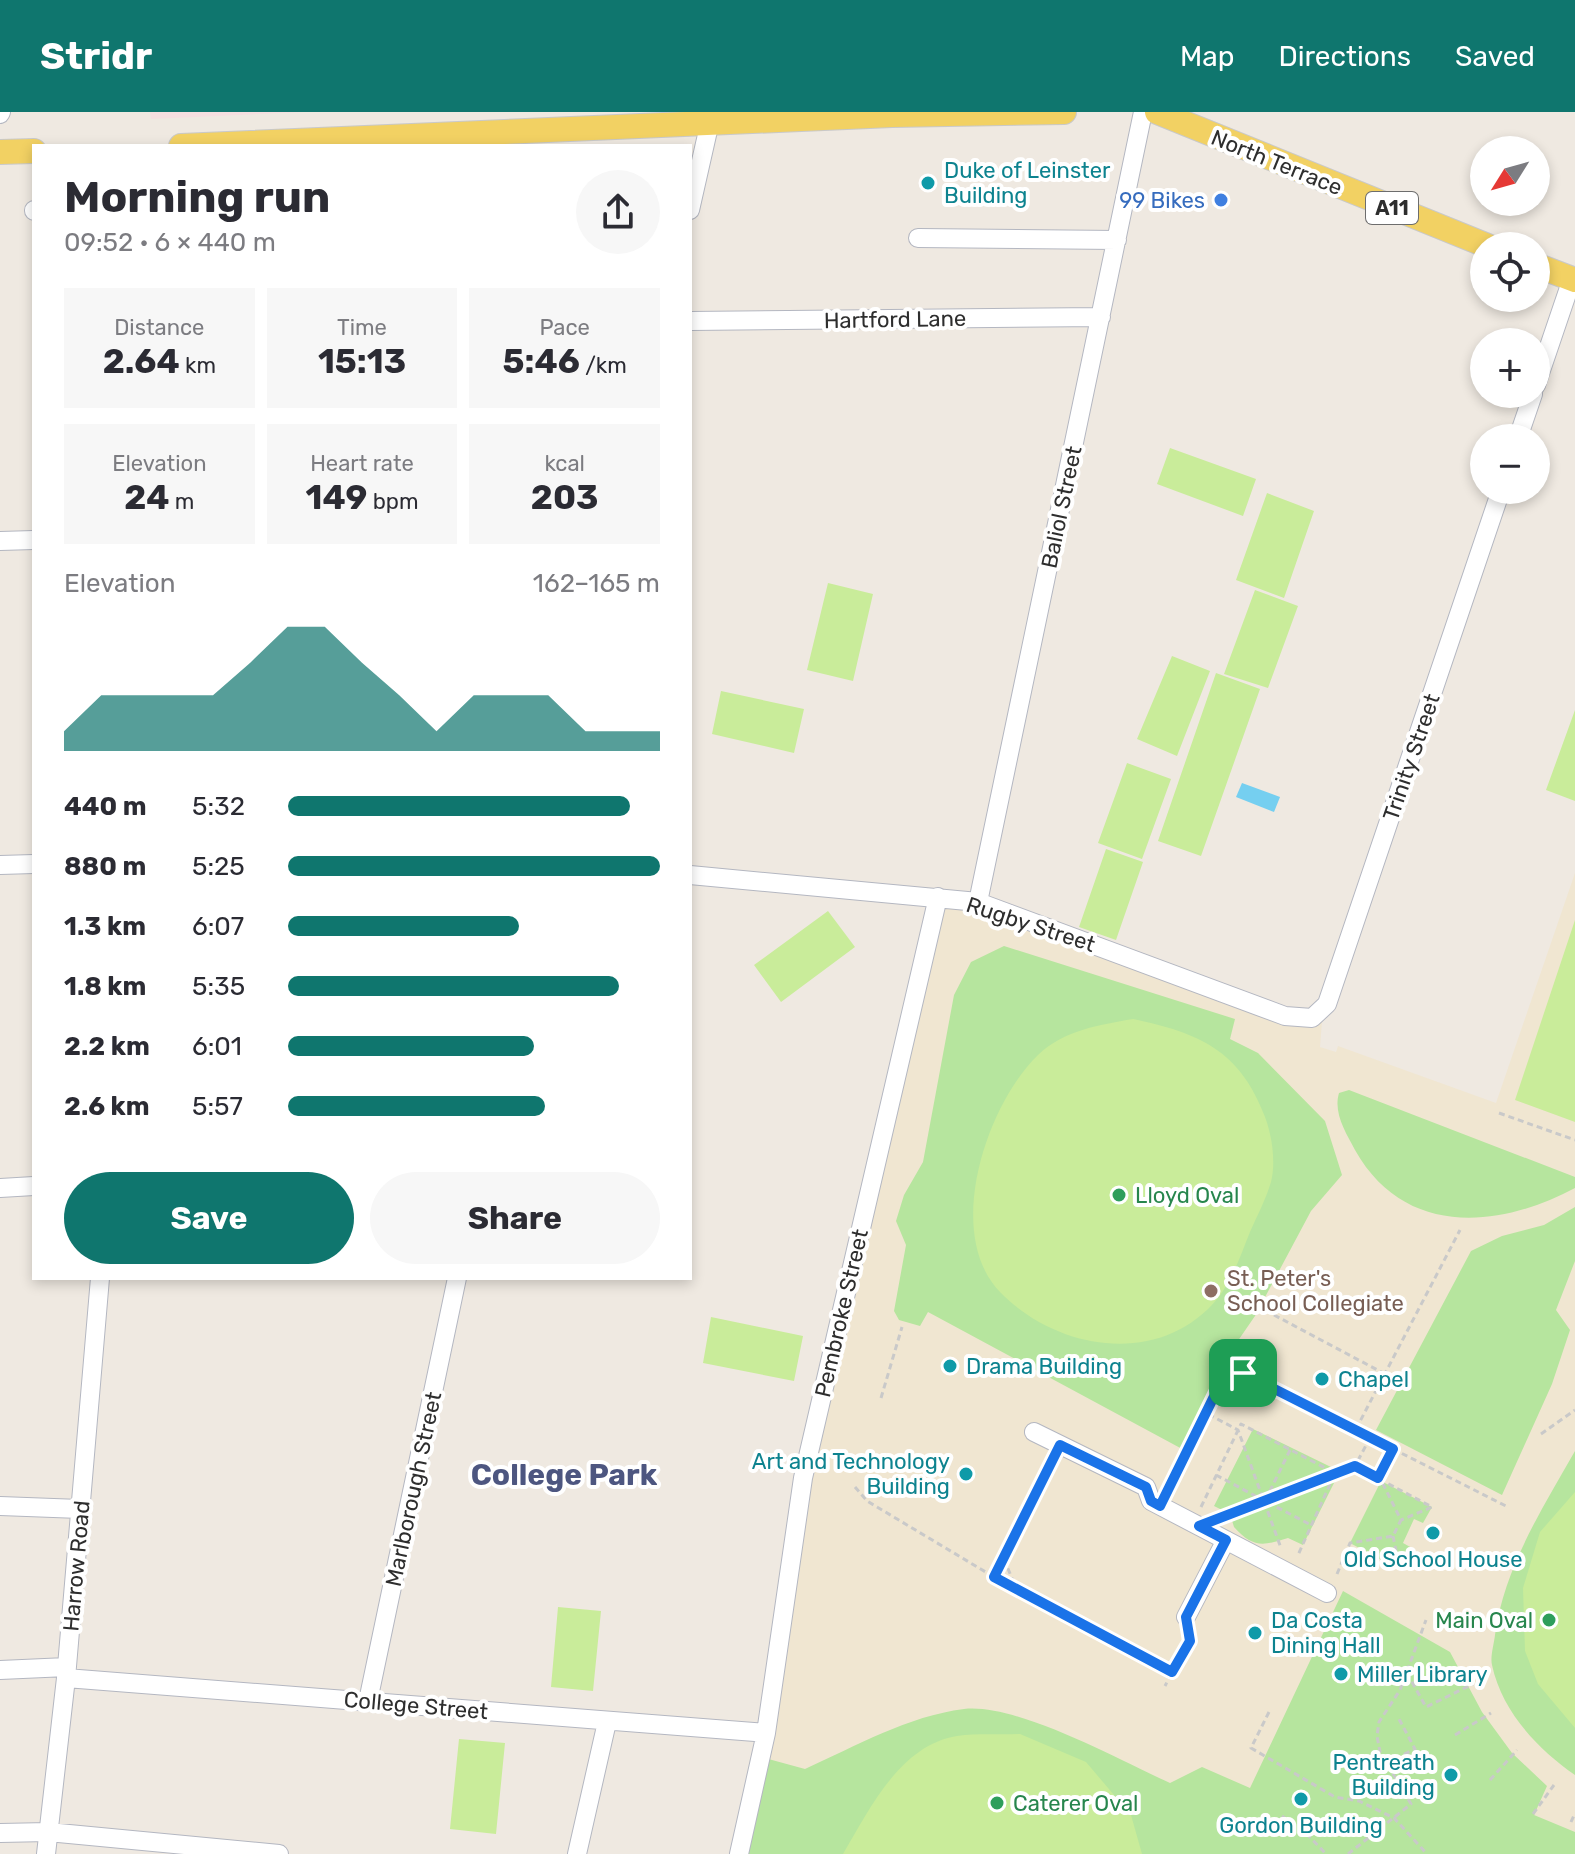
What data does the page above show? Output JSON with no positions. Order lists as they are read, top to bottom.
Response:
{
  "streets": {
    "main road": ["North Terrace", "A11"],
    "street": [
      "Hartford Lane",
      "Baliol Street",
      "Trinity Street",
      "Rugby Street",
      "Pembroke Street",
      "Marlborough Street",
      "Harrow Road",
      "College Street"
    ]
  },
  "crossings": [
    ["Hartford Lane", "Baliol Street"],
    ["Baliol Street", "Rugby Street"],
    ["Trinity Street", "Rugby Street"],
    ["Rugby Street", "Pembroke Street"],
    ["Pembroke Street", "College Street"],
    ["Marlborough Street", "College Street"],
    ["Harrow Road", "College Street"]
  ],
  "districts": ["College Park"],
  "places": [
    "Duke of Leinster Building",
    "99 Bikes",
    "Lloyd Oval",
    "St. Peter's School Collegiate",
    "Drama Building",
    "Chapel",
    "Art and Technology Building",
    "Old School House",
    "Main Oval",
    "Da Costa Dining Hall",
    "Miller Library",
    "Pentreath Building",
    "Gordon Building",
    "Caterer Oval"
  ],
  "north": "bottom left",
  "page": {
    "header": "Stridr",
    "nav": ["Map", "Directions", "Saved"],
    "map_buttons": ["+", "−"],
    "heading": ["Morning run", "09:52 · 6 × 440 m"],
    "stats": [
      ["Distance", "2.64 km"],
      ["Time", "15:13"],
      ["Pace", "5:46 /km"],
      ["Elevation", "24 m"],
      ["Heart rate", "149 bpm"],
      ["kcal", "203"]
    ],
    "chart": ["Elevation", "162–165 m"],
    "list": [
      {
        "name": "440 m",
        "note": "5:32"
      },
      {
        "name": "880 m",
        "note": "5:25"
      },
      {
        "name": "1.3 km",
        "note": "6:07"
      },
      {
        "name": "1.8 km",
        "note": "5:35"
      },
      {
        "name": "2.2 km",
        "note": "6:01"
      },
      {
        "name": "2.6 km",
        "note": "5:57"
      }
    ],
    "buttons": ["Save", "Share"]
  }
}
